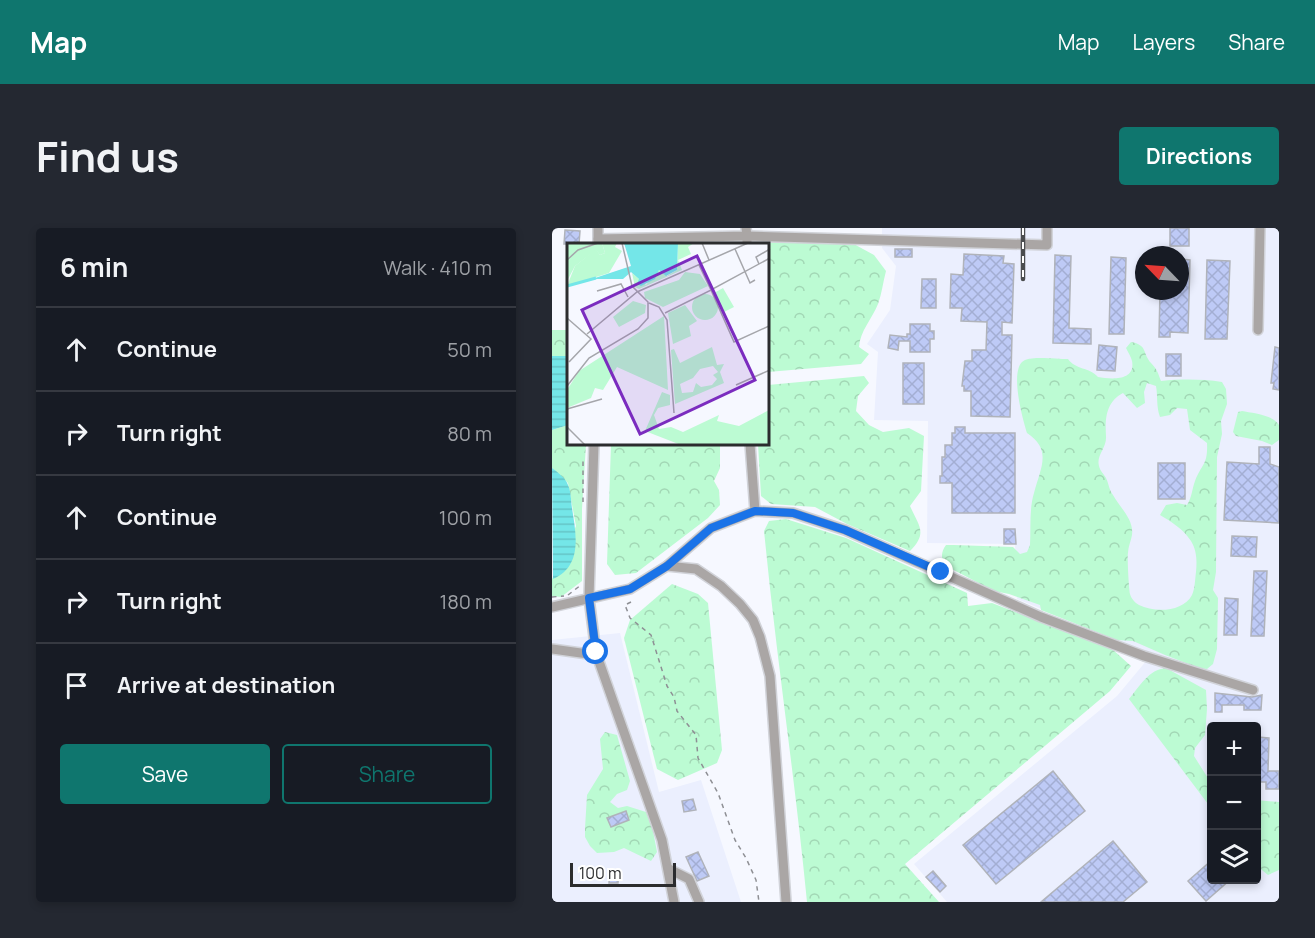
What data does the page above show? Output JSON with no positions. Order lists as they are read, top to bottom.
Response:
{
  "scale_bar": "100 m",
  "north": "top left",
  "page": {
    "header": "Map",
    "nav": ["Map", "Layers", "Share"],
    "title": "Find us",
    "buttons": [
      "Directions",
      ["Save", "Share"]
    ],
    "heading": ["6 min", "Walk · 410 m"],
    "list": [
      ["Continue", "50 m"],
      ["Turn right", "80 m"],
      ["Continue", "100 m"],
      ["Turn right", "180 m"],
      "Arrive at destination"
    ],
    "map_buttons": ["+", "−"],
    "scale": "100 m"
  }
}
